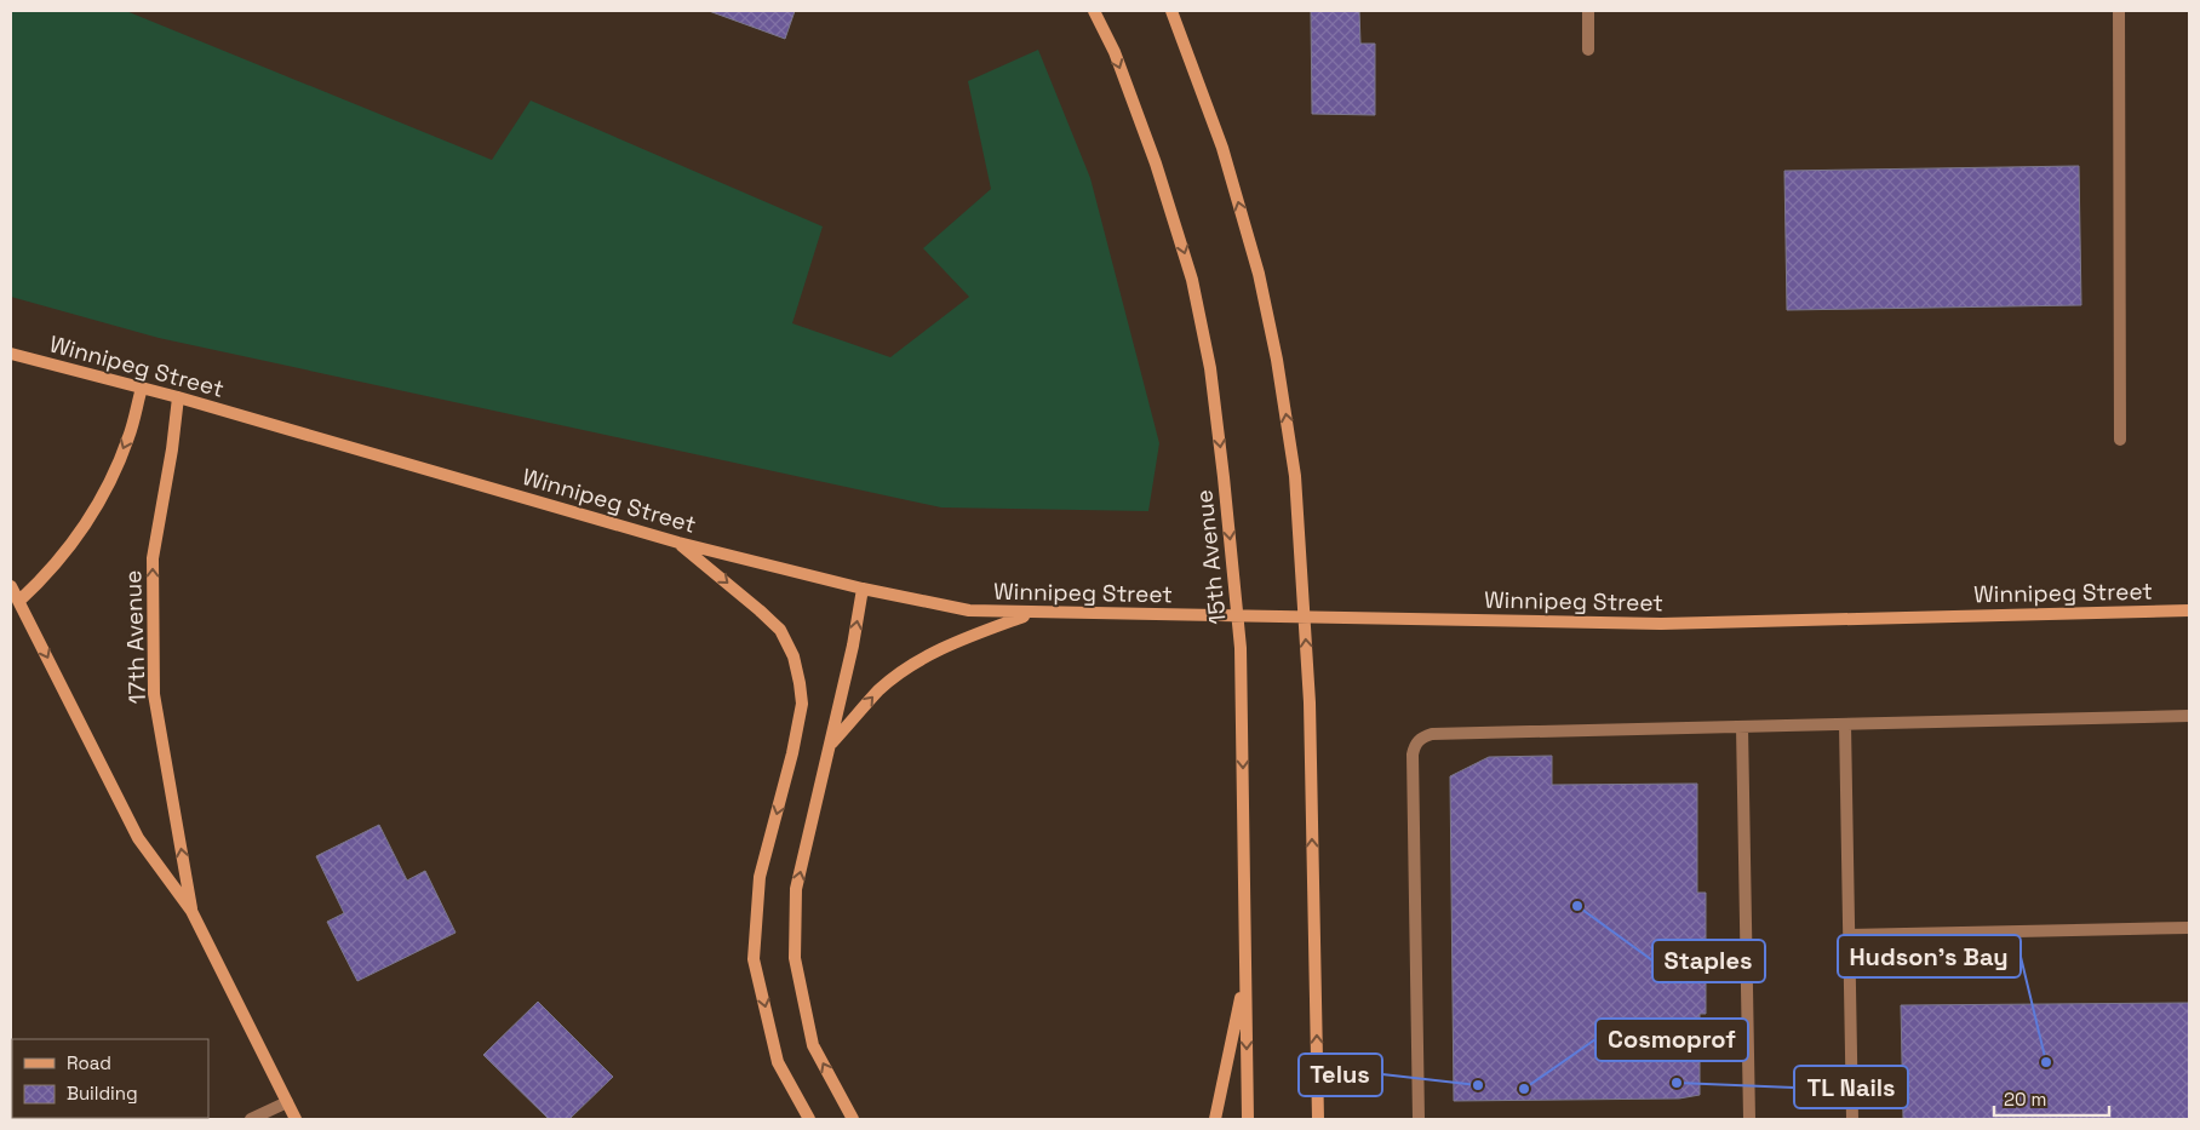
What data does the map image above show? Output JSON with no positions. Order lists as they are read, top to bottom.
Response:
{
  "streets": {
    "main road": ["Winnipeg Street", "15th Avenue", "17th Avenue"]
  },
  "crossings": [
    ["Winnipeg Street", "17th Avenue"]
  ],
  "places": [
    "Staples",
    "Hudson's Bay",
    "TL Nails",
    "Telus",
    "Cosmoprof"
  ],
  "legend": ["Road", "Building"],
  "scale_bar": "20 m"
}
